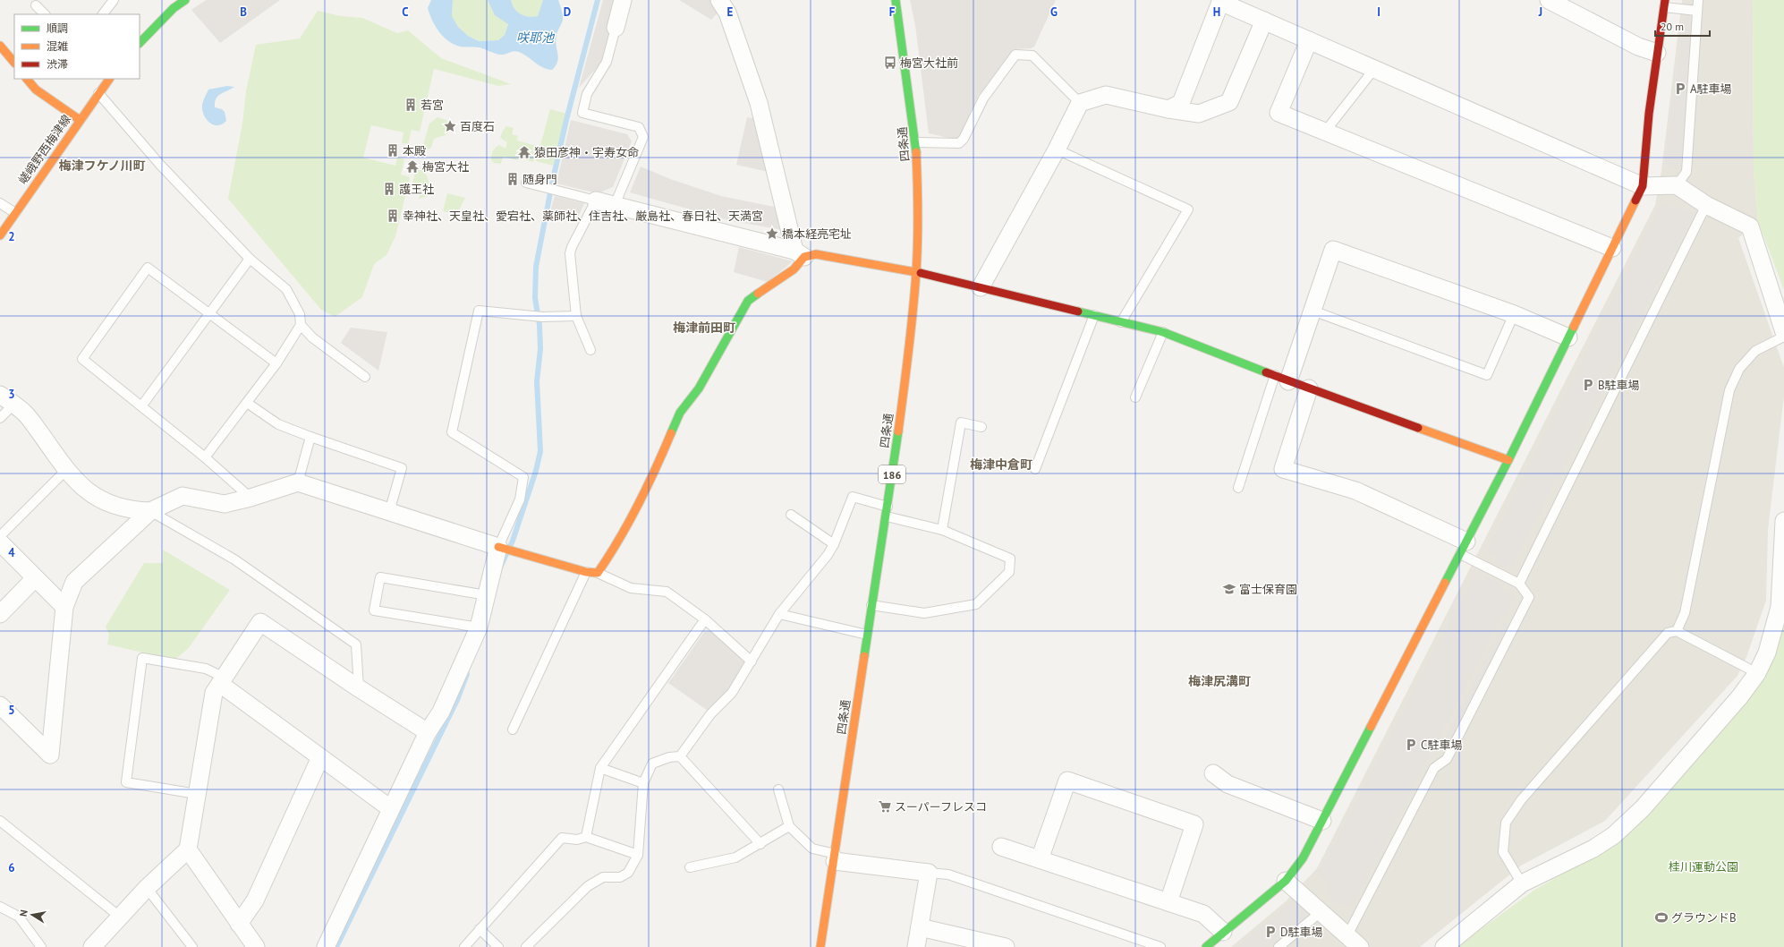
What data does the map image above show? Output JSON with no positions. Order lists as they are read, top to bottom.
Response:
{
  "streets": {
    "street": ["四条通", "嵯峨野西梅津線", "186"]
  },
  "districts": [
    "梅津フケノ川町",
    "梅津前田町",
    "梅津中倉町",
    "梅津尻溝町"
  ],
  "water": ["咲耶池"],
  "parks": ["桂川運動公園"],
  "places": {
    "bus stop": ["梅宮大社前"],
    "parking": [
      "A駐車場",
      "B駐車場",
      "C駐車場",
      "D駐車場"
    ],
    "building": [
      "若宮",
      "本殿",
      "随身門",
      "護王社",
      "幸神社、天皇社、愛宕社、薬師社、住吉社、厳島社、春日社、天満宮"
    ],
    "place": ["百度石", "橋本経亮宅址"],
    "temple": ["猿田彦神・宇寿女命", "梅宮大社"],
    "school or university": ["富士保育園"],
    "supermarket": ["スーパーフレスコ"],
    "sports": ["グラウンドB"]
  },
  "legend": ["順調", "混雑", "渋滞"],
  "scale_bar": "20 m",
  "north": "left",
  "grid": {
    "columns": [
      "B",
      "C",
      "D",
      "E",
      "F",
      "G",
      "H",
      "I",
      "J"
    ],
    "rows": [
      "2",
      "3",
      "4",
      "5",
      "6"
    ]
  }
}
